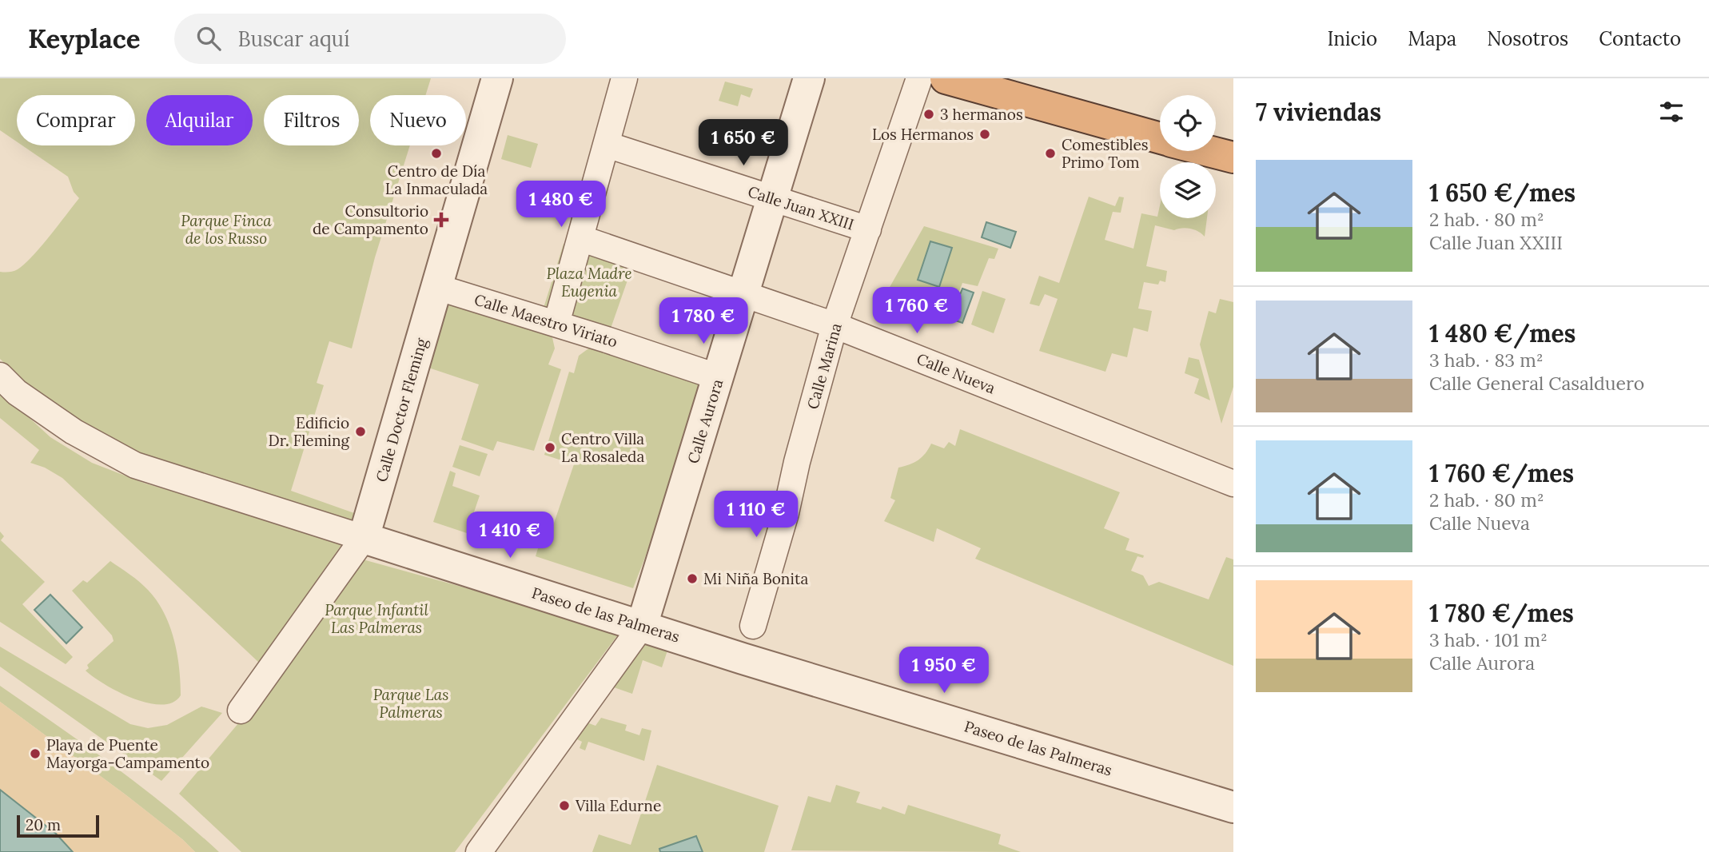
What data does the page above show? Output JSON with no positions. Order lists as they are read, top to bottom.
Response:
{
  "streets": {
    "street": [
      "Calle Juan XXIII",
      "Calle Maestro Viriato",
      "Calle Marina",
      "Calle Nueva",
      "Calle Doctor Fleming",
      "Calle Aurora",
      "Paseo de las Palmeras"
    ]
  },
  "crossings": [
    ["Calle Juan XXIII", "Calle Marina"],
    ["Calle Juan XXIII", "Calle Aurora"],
    ["Calle Maestro Viriato", "Calle Doctor Fleming"],
    ["Calle Maestro Viriato", "Calle Aurora"],
    ["Calle Marina", "Calle Nueva"],
    ["Calle Nueva", "Calle Aurora"],
    ["Calle Doctor Fleming", "Paseo de las Palmeras"],
    ["Calle Aurora", "Paseo de las Palmeras"]
  ],
  "parks": [
    "Parque Finca de los Russo",
    "Plaza Madre Eugenia",
    "Parque Infantil Las Palmeras",
    "Parque Las Palmeras"
  ],
  "places": {
    "other": [
      "3 hermanos",
      "Los Hermanos",
      "Centro de Día La Inmaculada",
      "Comestibles Primo Tom",
      "Edificio Dr. Fleming",
      "Centro Villa La Rosaleda",
      "Mi Niña Bonita",
      "Playa de Puente Mayorga-Campamento",
      "Villa Edurne"
    ],
    "health": ["Consultorio de Campamento"]
  },
  "scale_bar": "20 m",
  "page": {
    "header": "Keyplace",
    "search": "Buscar aquí",
    "nav": [
      "Inicio",
      "Mapa",
      "Nosotros",
      "Contacto"
    ],
    "heading": "7 viviendas",
    "chip": [
      "Comprar",
      "Alquilar",
      "Filtros",
      "Nuevo"
    ],
    "price": [
      "1 650 €",
      "1 480 €",
      "1 760 €",
      "1 780 €",
      "1 110 €",
      "1 410 €",
      "1 950 €"
    ],
    "list": [
      {
        "name": "1 650 €/mes",
        "note": "2 hab. · 80 m² · Calle Juan XXIII"
      },
      {
        "name": "1 480 €/mes",
        "note": "3 hab. · 83 m² · Calle General Casalduero"
      },
      {
        "name": "1 760 €/mes",
        "note": "2 hab. · 80 m² · Calle Nueva"
      },
      {
        "name": "1 780 €/mes",
        "note": "3 hab. · 101 m² · Calle Aurora"
      }
    ],
    "scale": "20 m"
  }
}
